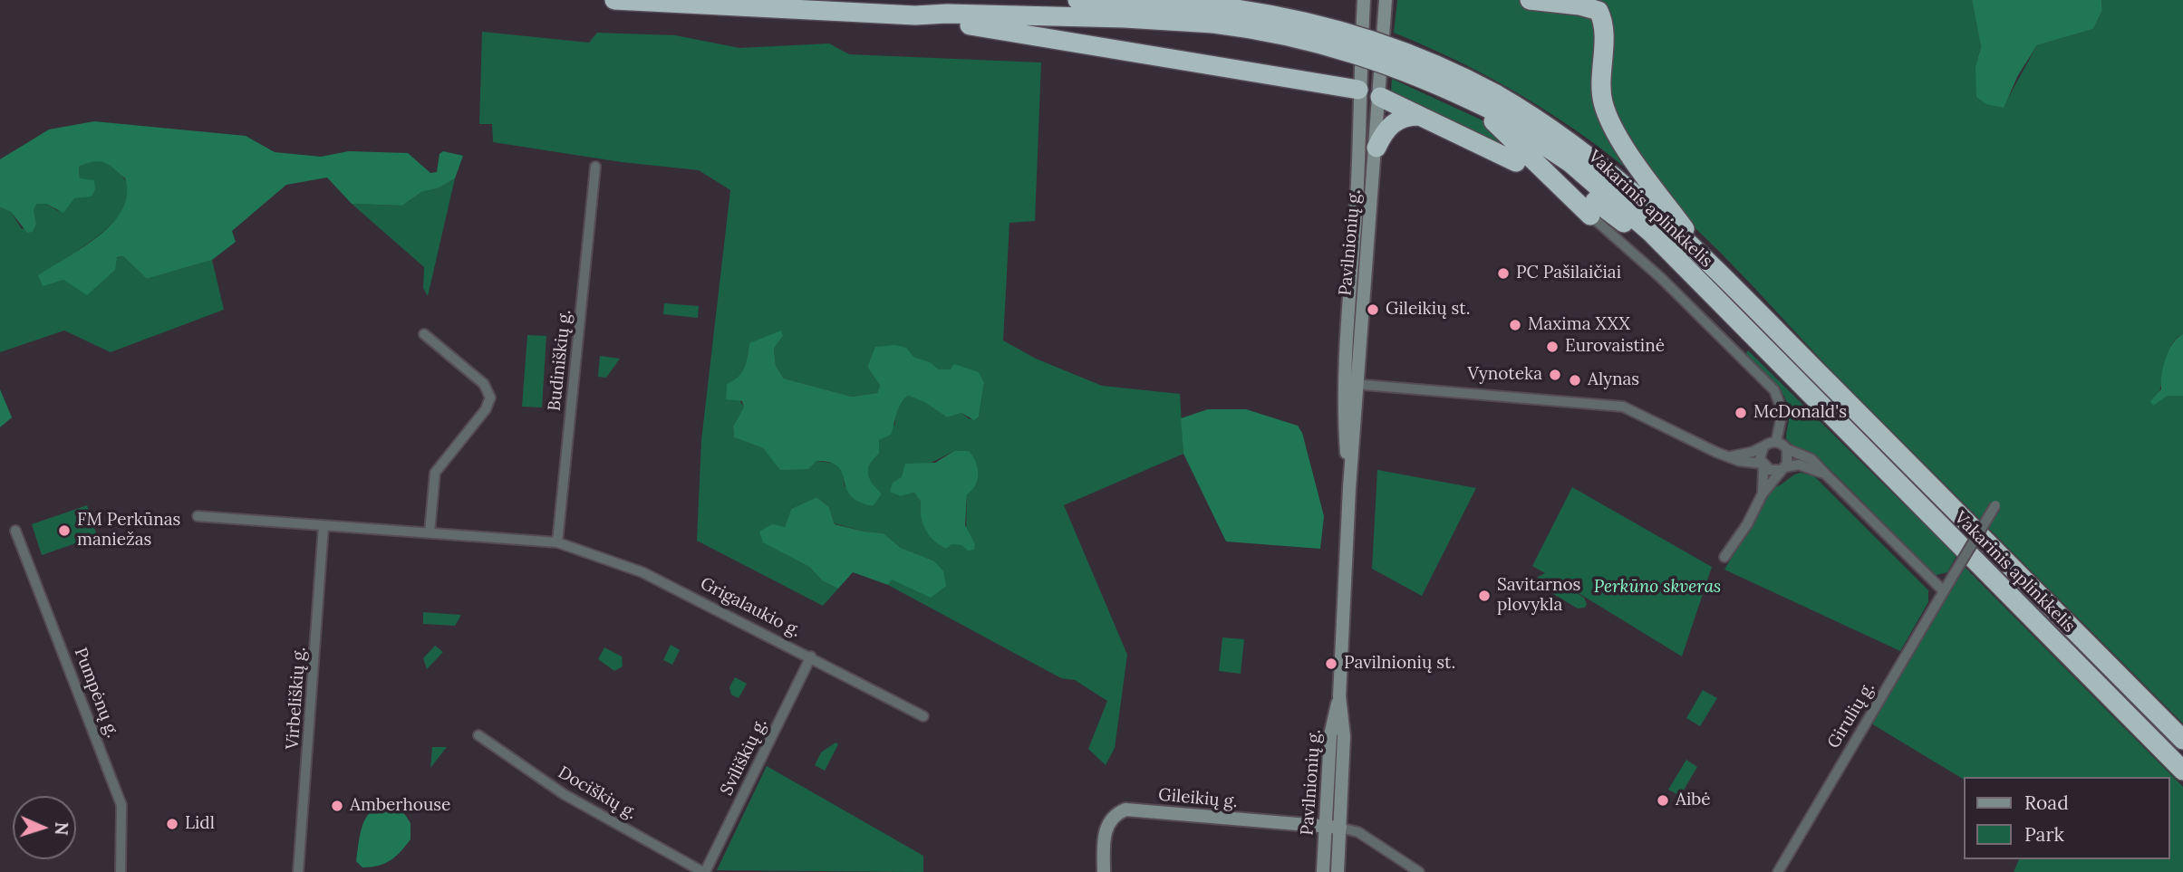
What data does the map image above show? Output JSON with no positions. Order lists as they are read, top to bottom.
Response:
{
  "streets": {
    "highway": ["Vakarinis aplinkkelis"],
    "street": [
      "Pavilnionių g.",
      "Budiniškių g.",
      "Grigalaukio g.",
      "Pumpėnų g.",
      "Virbeliškių g.",
      "Girulių g.",
      "Sviliškių g.",
      "Dociškių g.",
      "Gileikių g."
    ]
  },
  "crossings": [
    ["Pavilnionių g.", "Gileikių g."],
    ["Budiniškių g.", "Grigalaukio g."],
    ["Grigalaukio g.", "Sviliškių g."],
    ["Sviliškių g.", "Dociškių g."]
  ],
  "parks": ["Perkūno skveras"],
  "places": [
    "PC Pašilaičiai",
    "Gileikių st.",
    "Maxima XXX",
    "Eurovaistinė",
    "Vynoteka",
    "Alynas",
    "McDonald's",
    "FM Perkūnas maniežas",
    "Savitarnos plovykla",
    "Pavilnionių st.",
    "Aibė",
    "Amberhouse",
    "Lidl"
  ],
  "legend": ["Road", "Park"],
  "north": "right"
}
